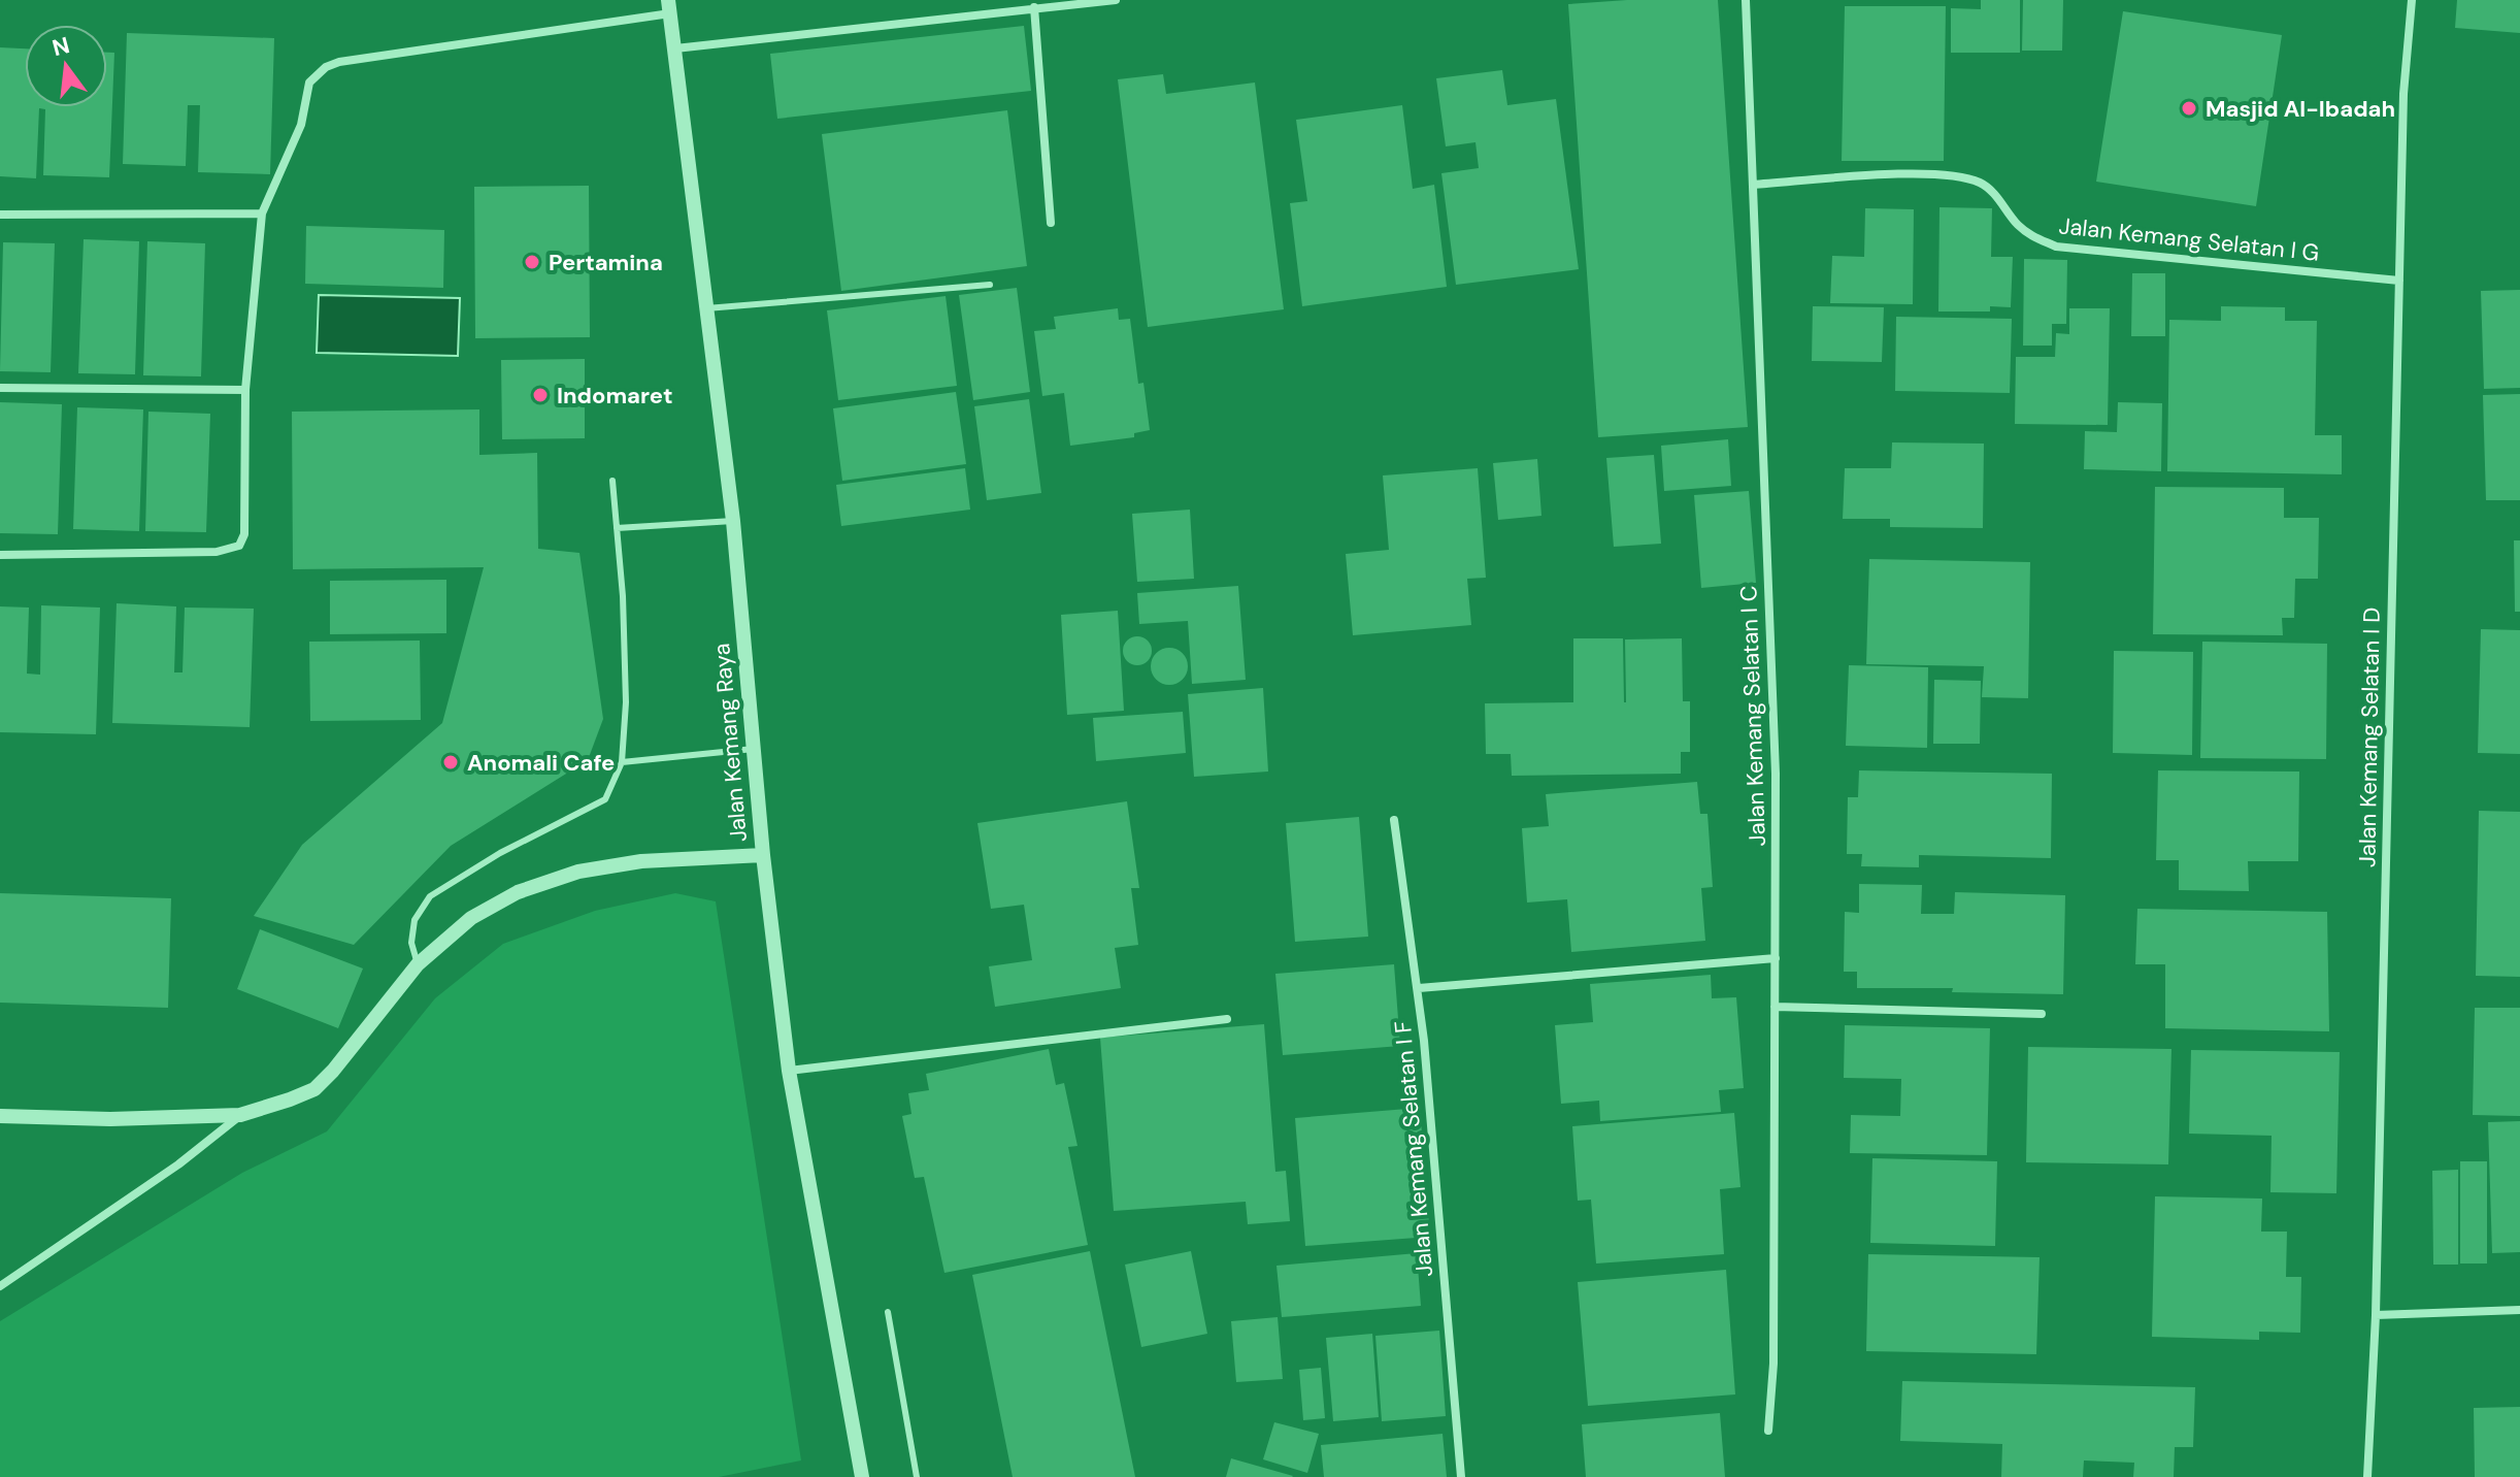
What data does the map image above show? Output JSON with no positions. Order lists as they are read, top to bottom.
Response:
{
  "streets": {
    "street": [
      "Jalan Kemang Selatan I G",
      "Jalan Kemang Selatan I C",
      "Jalan Kemang Selatan I D",
      "Jalan Kemang Raya",
      "Jalan Kemang Selatan I F"
    ]
  },
  "crossings": [
    ["Jalan Kemang Selatan I G", "Jalan Kemang Selatan I C"],
    ["Jalan Kemang Selatan I G", "Jalan Kemang Selatan I D"]
  ],
  "places": [
    "Masjid Al-Ibadah",
    "Pertamina",
    "Indomaret",
    "Anomali Cafe"
  ],
  "north": "top"
}
